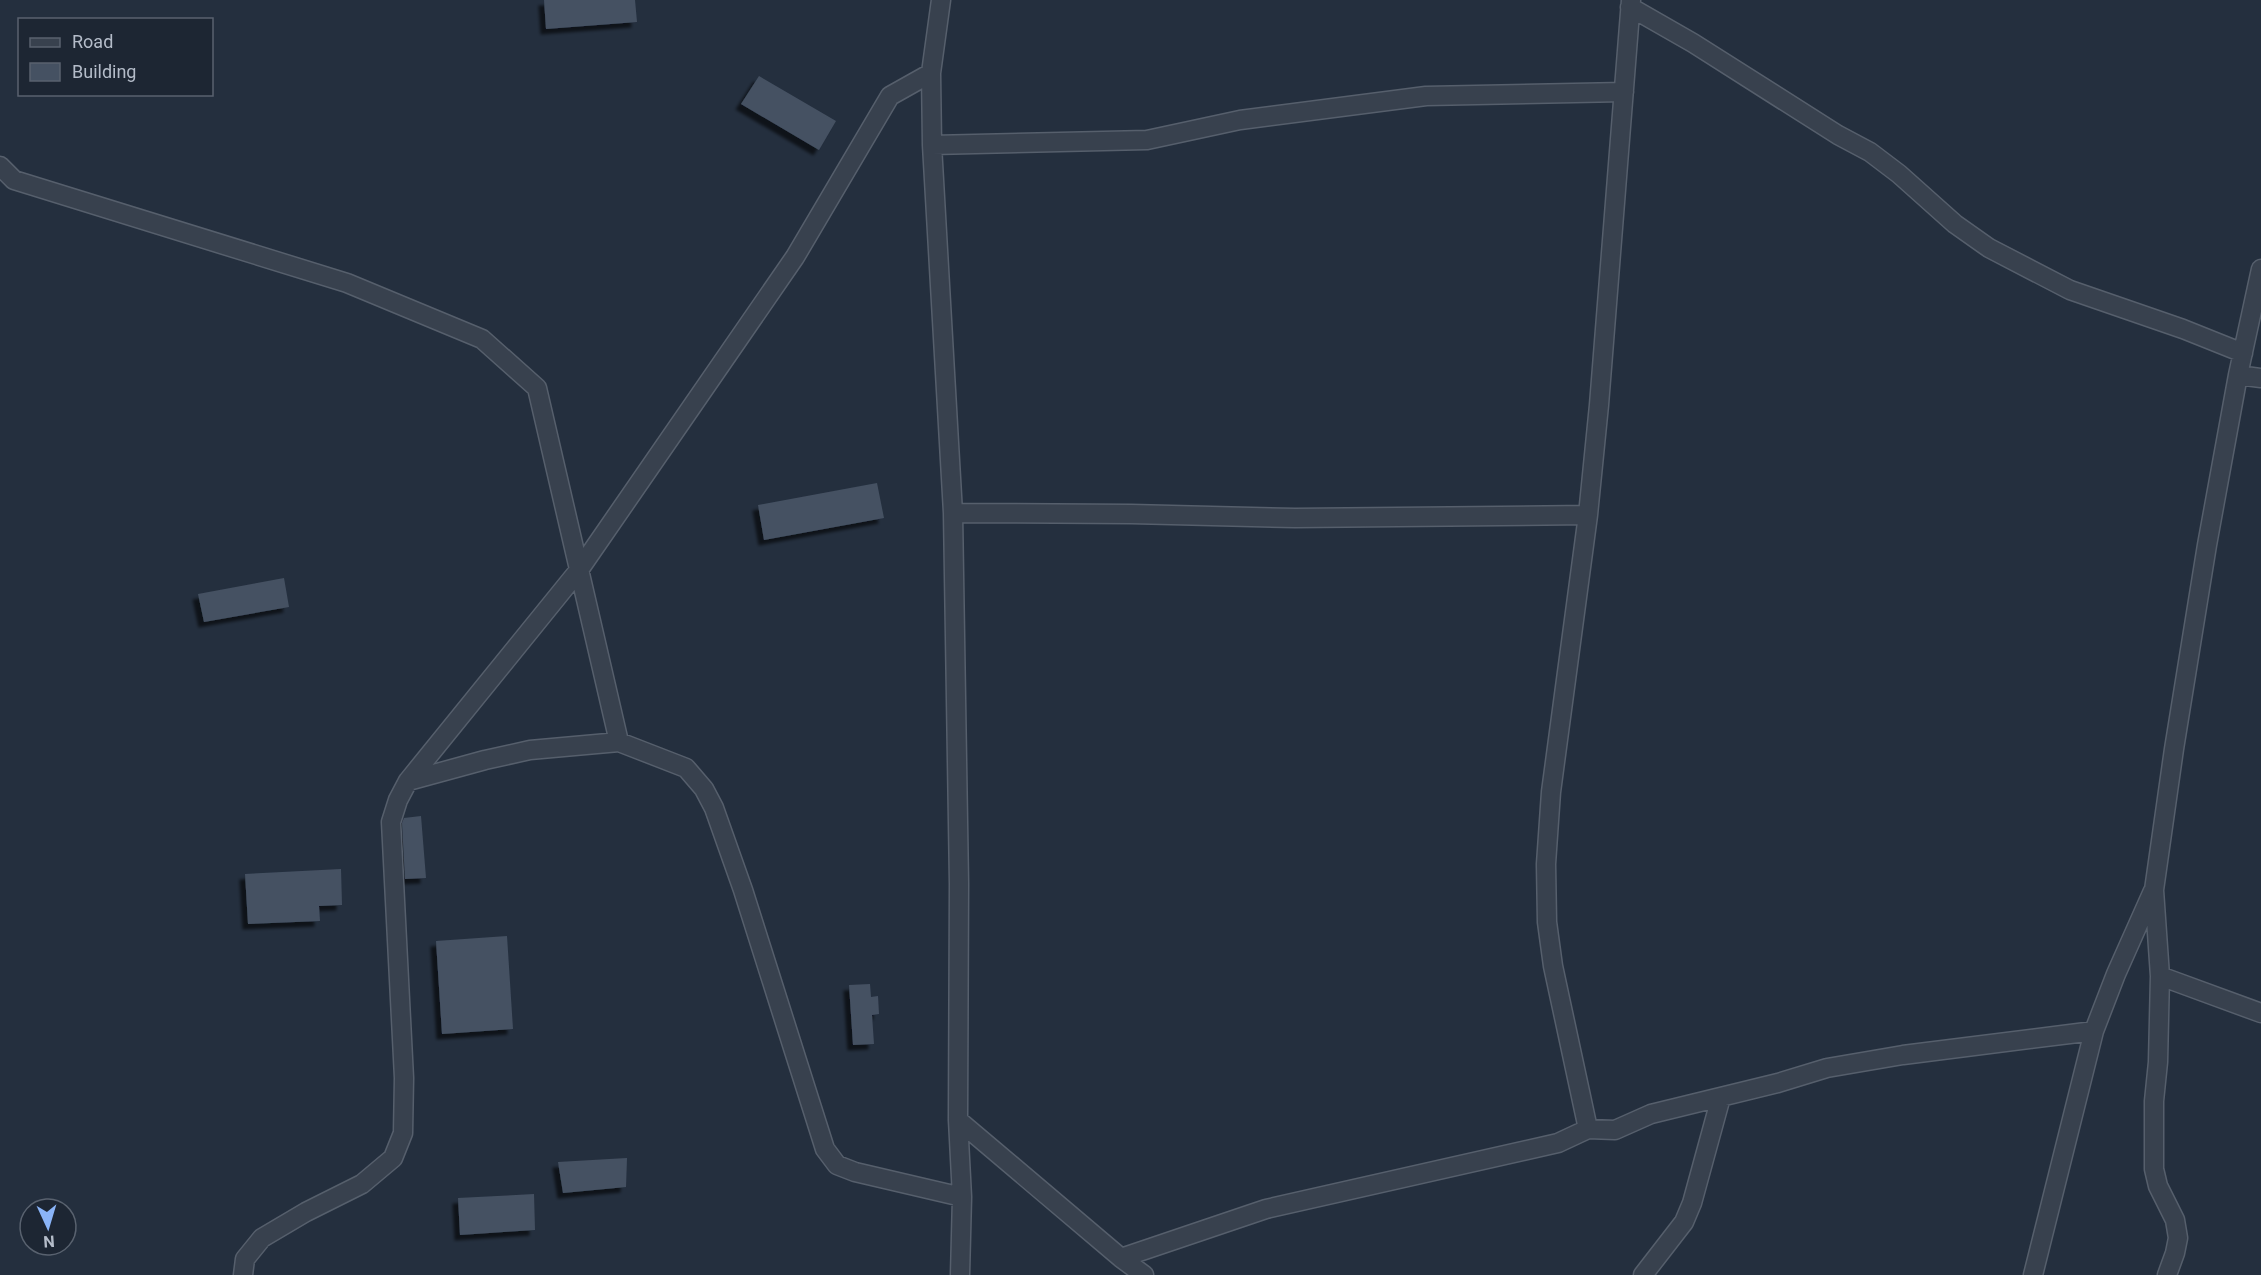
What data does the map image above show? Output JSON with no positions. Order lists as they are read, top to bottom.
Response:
{
  "legend": ["Road", "Building"],
  "north": "bottom"
}
